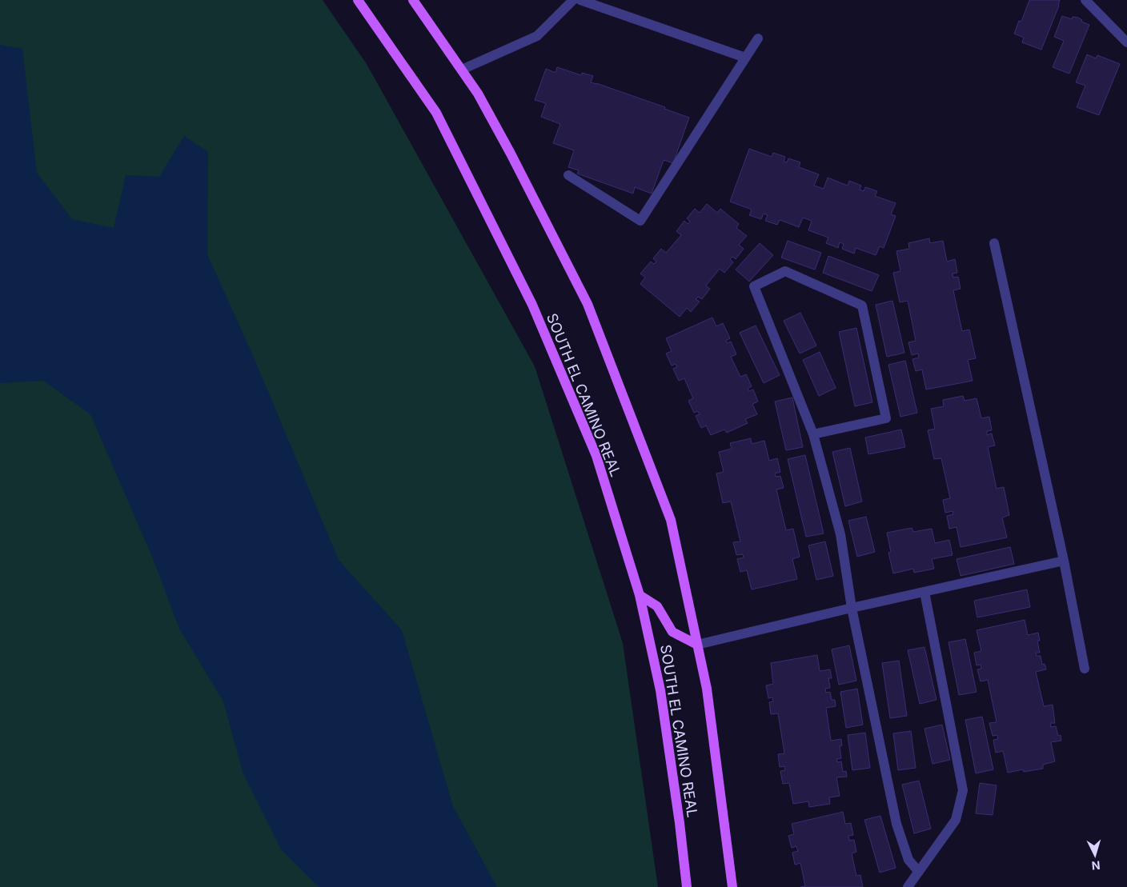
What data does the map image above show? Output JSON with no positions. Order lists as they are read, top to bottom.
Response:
{
  "streets": {
    "main road": ["SOUTH EL CAMINO REAL"]
  },
  "north": "bottom"
}
